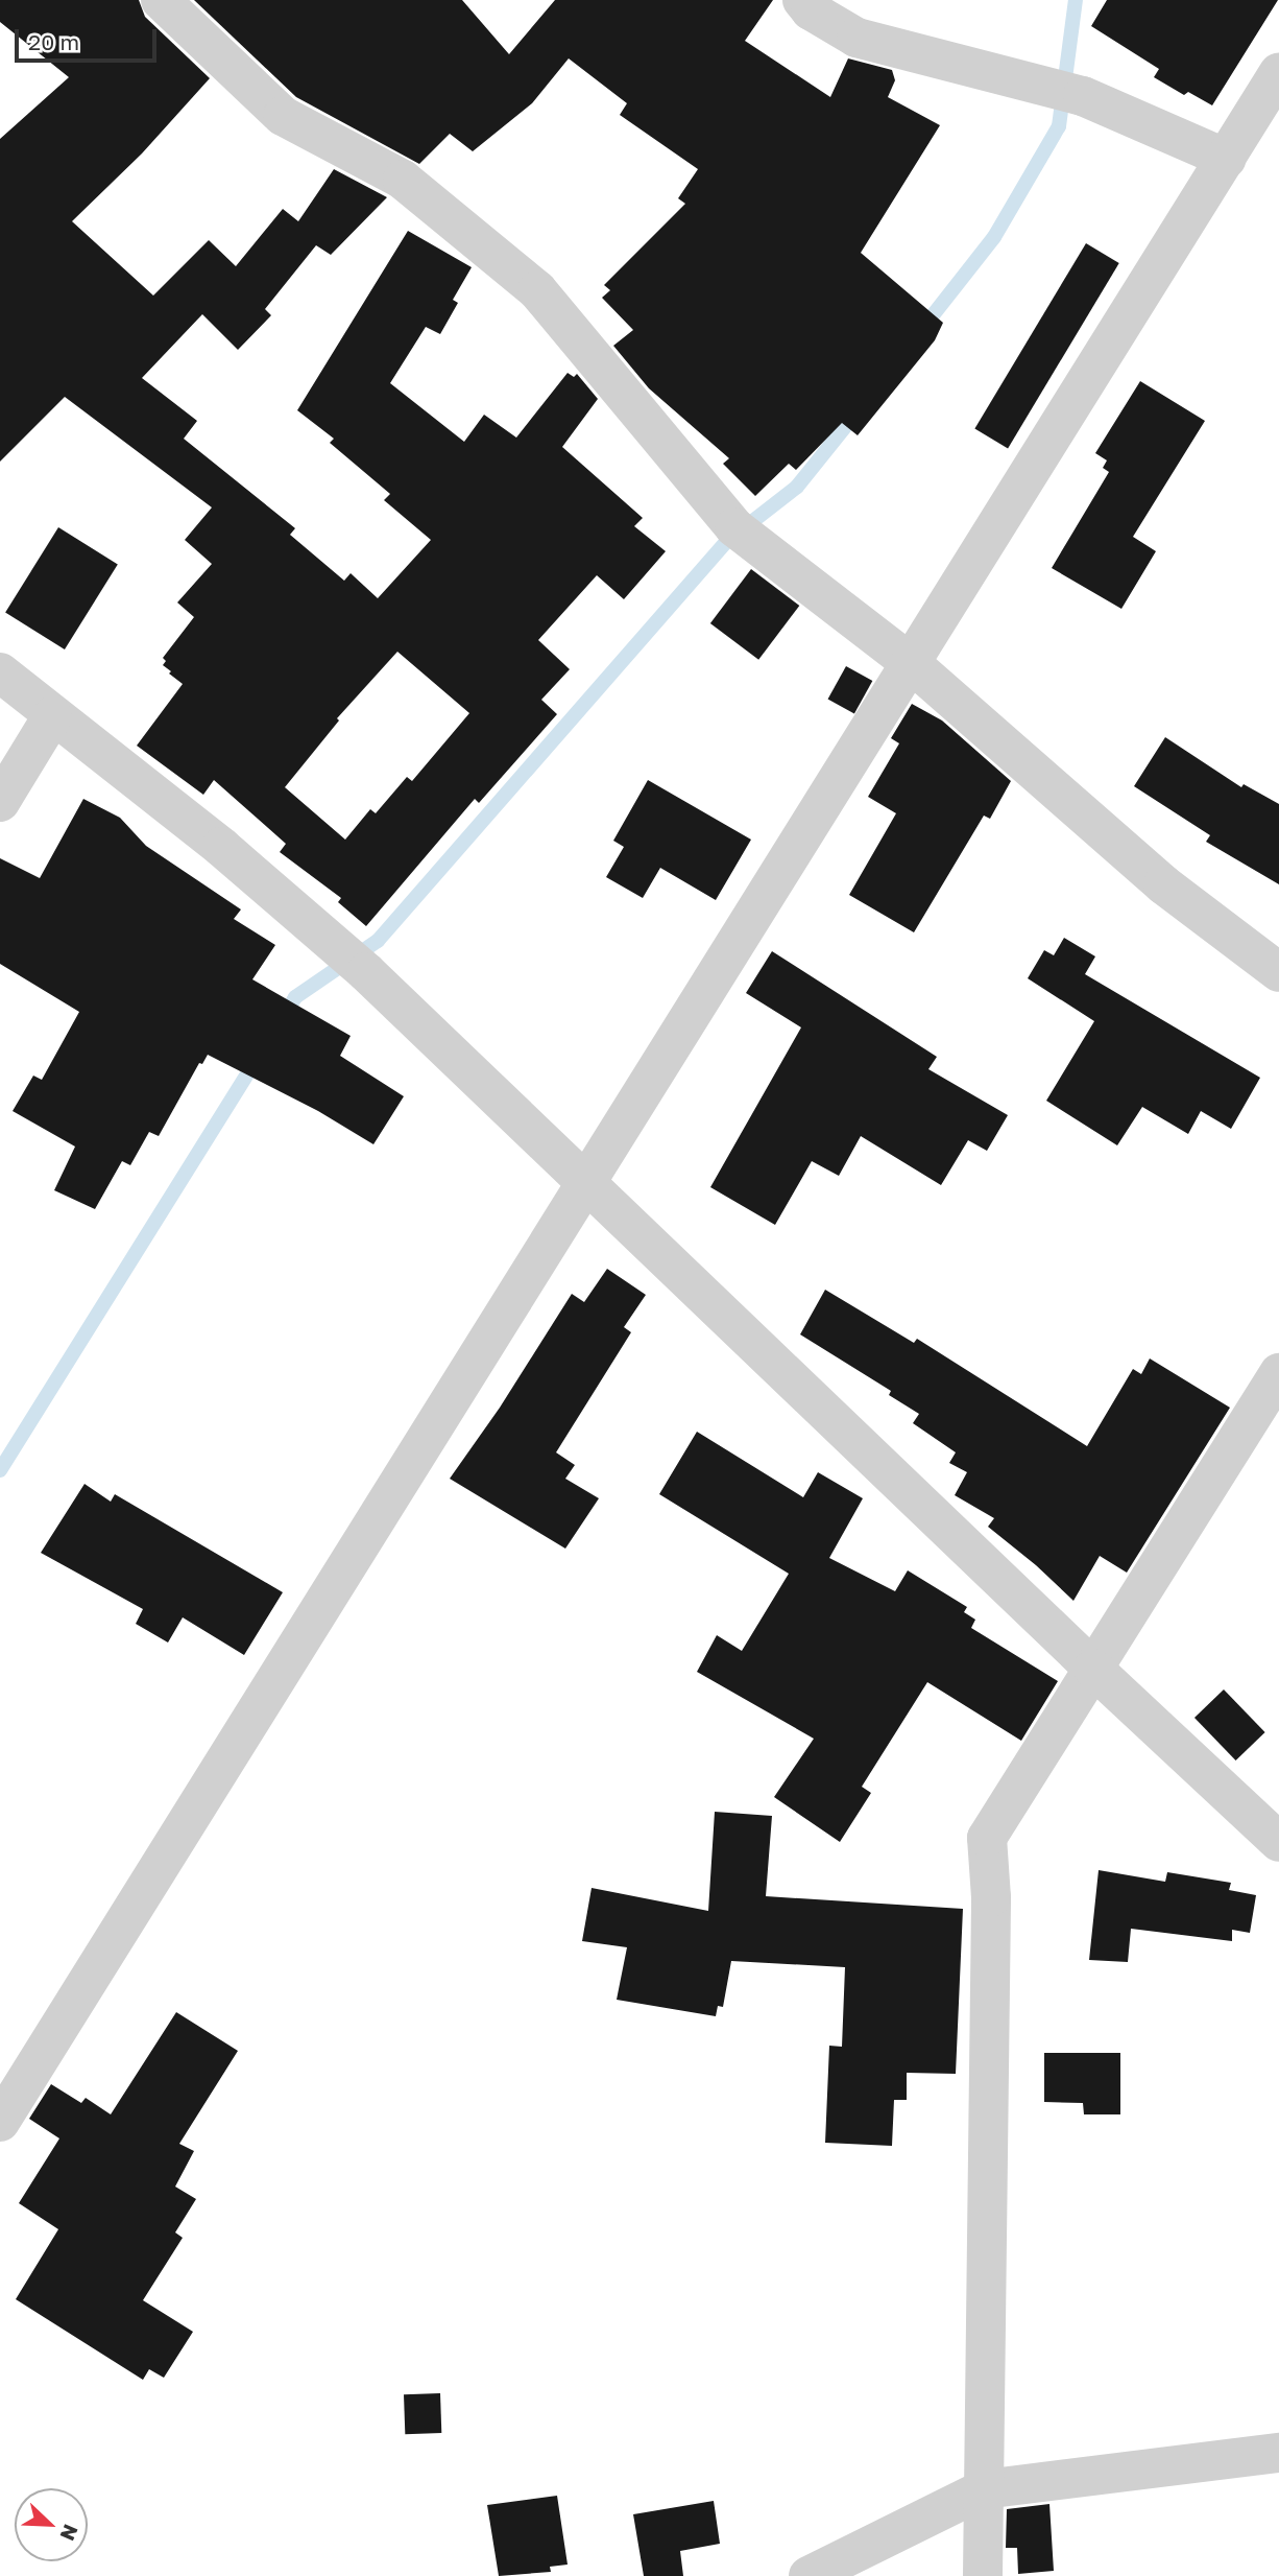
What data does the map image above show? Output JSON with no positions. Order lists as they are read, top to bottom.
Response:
{
  "scale_bar": "20 m",
  "north": "bottom right"
}
